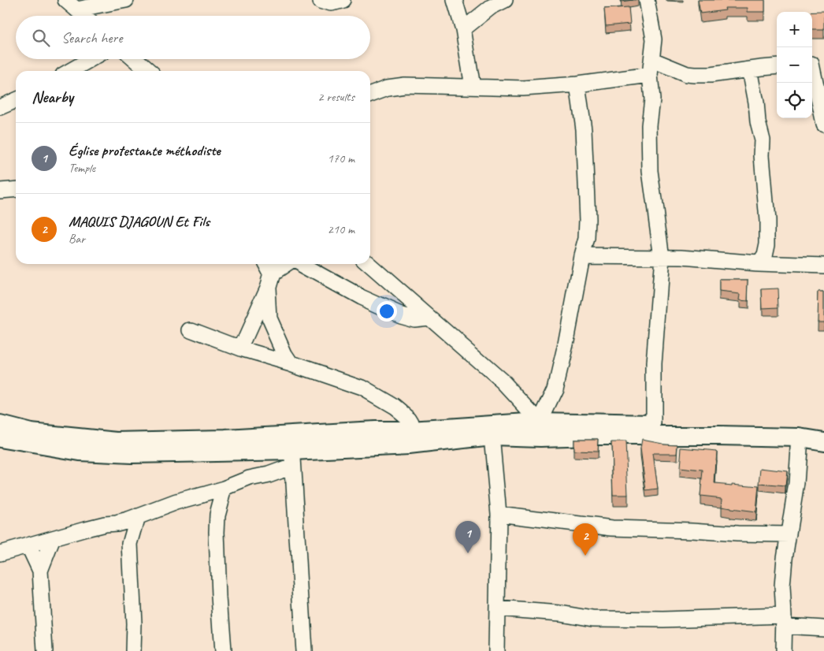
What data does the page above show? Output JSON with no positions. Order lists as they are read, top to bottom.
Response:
{
  "page": {
    "map_buttons": ["+", "−"],
    "search": "Search here",
    "heading": ["Nearby", "2 results"],
    "list": [
      {
        "mark": "1",
        "name": "Église protestante méthodiste",
        "note": "Temple",
        "value": "170 m"
      },
      {
        "mark": "2",
        "name": "MAQUIS DJAGOUN Et Fils",
        "note": "Bar",
        "value": "210 m"
      }
    ],
    "pins": ["1", "2"]
  }
}
